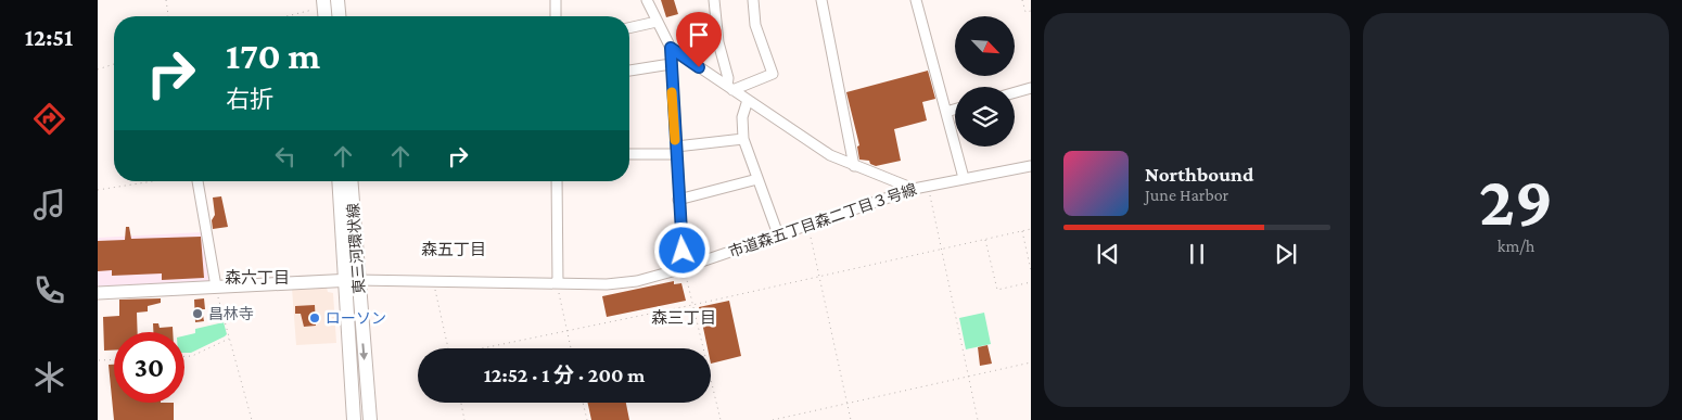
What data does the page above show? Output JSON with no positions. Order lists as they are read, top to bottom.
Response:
{
  "streets": {
    "main road": ["東三河環状線"],
    "street": ["市道森五丁目森二丁目３号線"]
  },
  "crossings": [
    ["市道森五丁目森二丁目３号線", "東三河環状線"]
  ],
  "districts": ["森五丁目", "森六丁目", "森三丁目"],
  "places": ["昌林寺", "ローソン"],
  "north": "bottom right",
  "page": {
    "tabs": "12:51",
    "tile": ["29", "km/h"],
    "turn": ["170 m", "右折"],
    "song": ["Northbound", "June Harbor"],
    "limit": "30",
    "trip": "12:52 · 1 分 · 200 m"
  }
}
